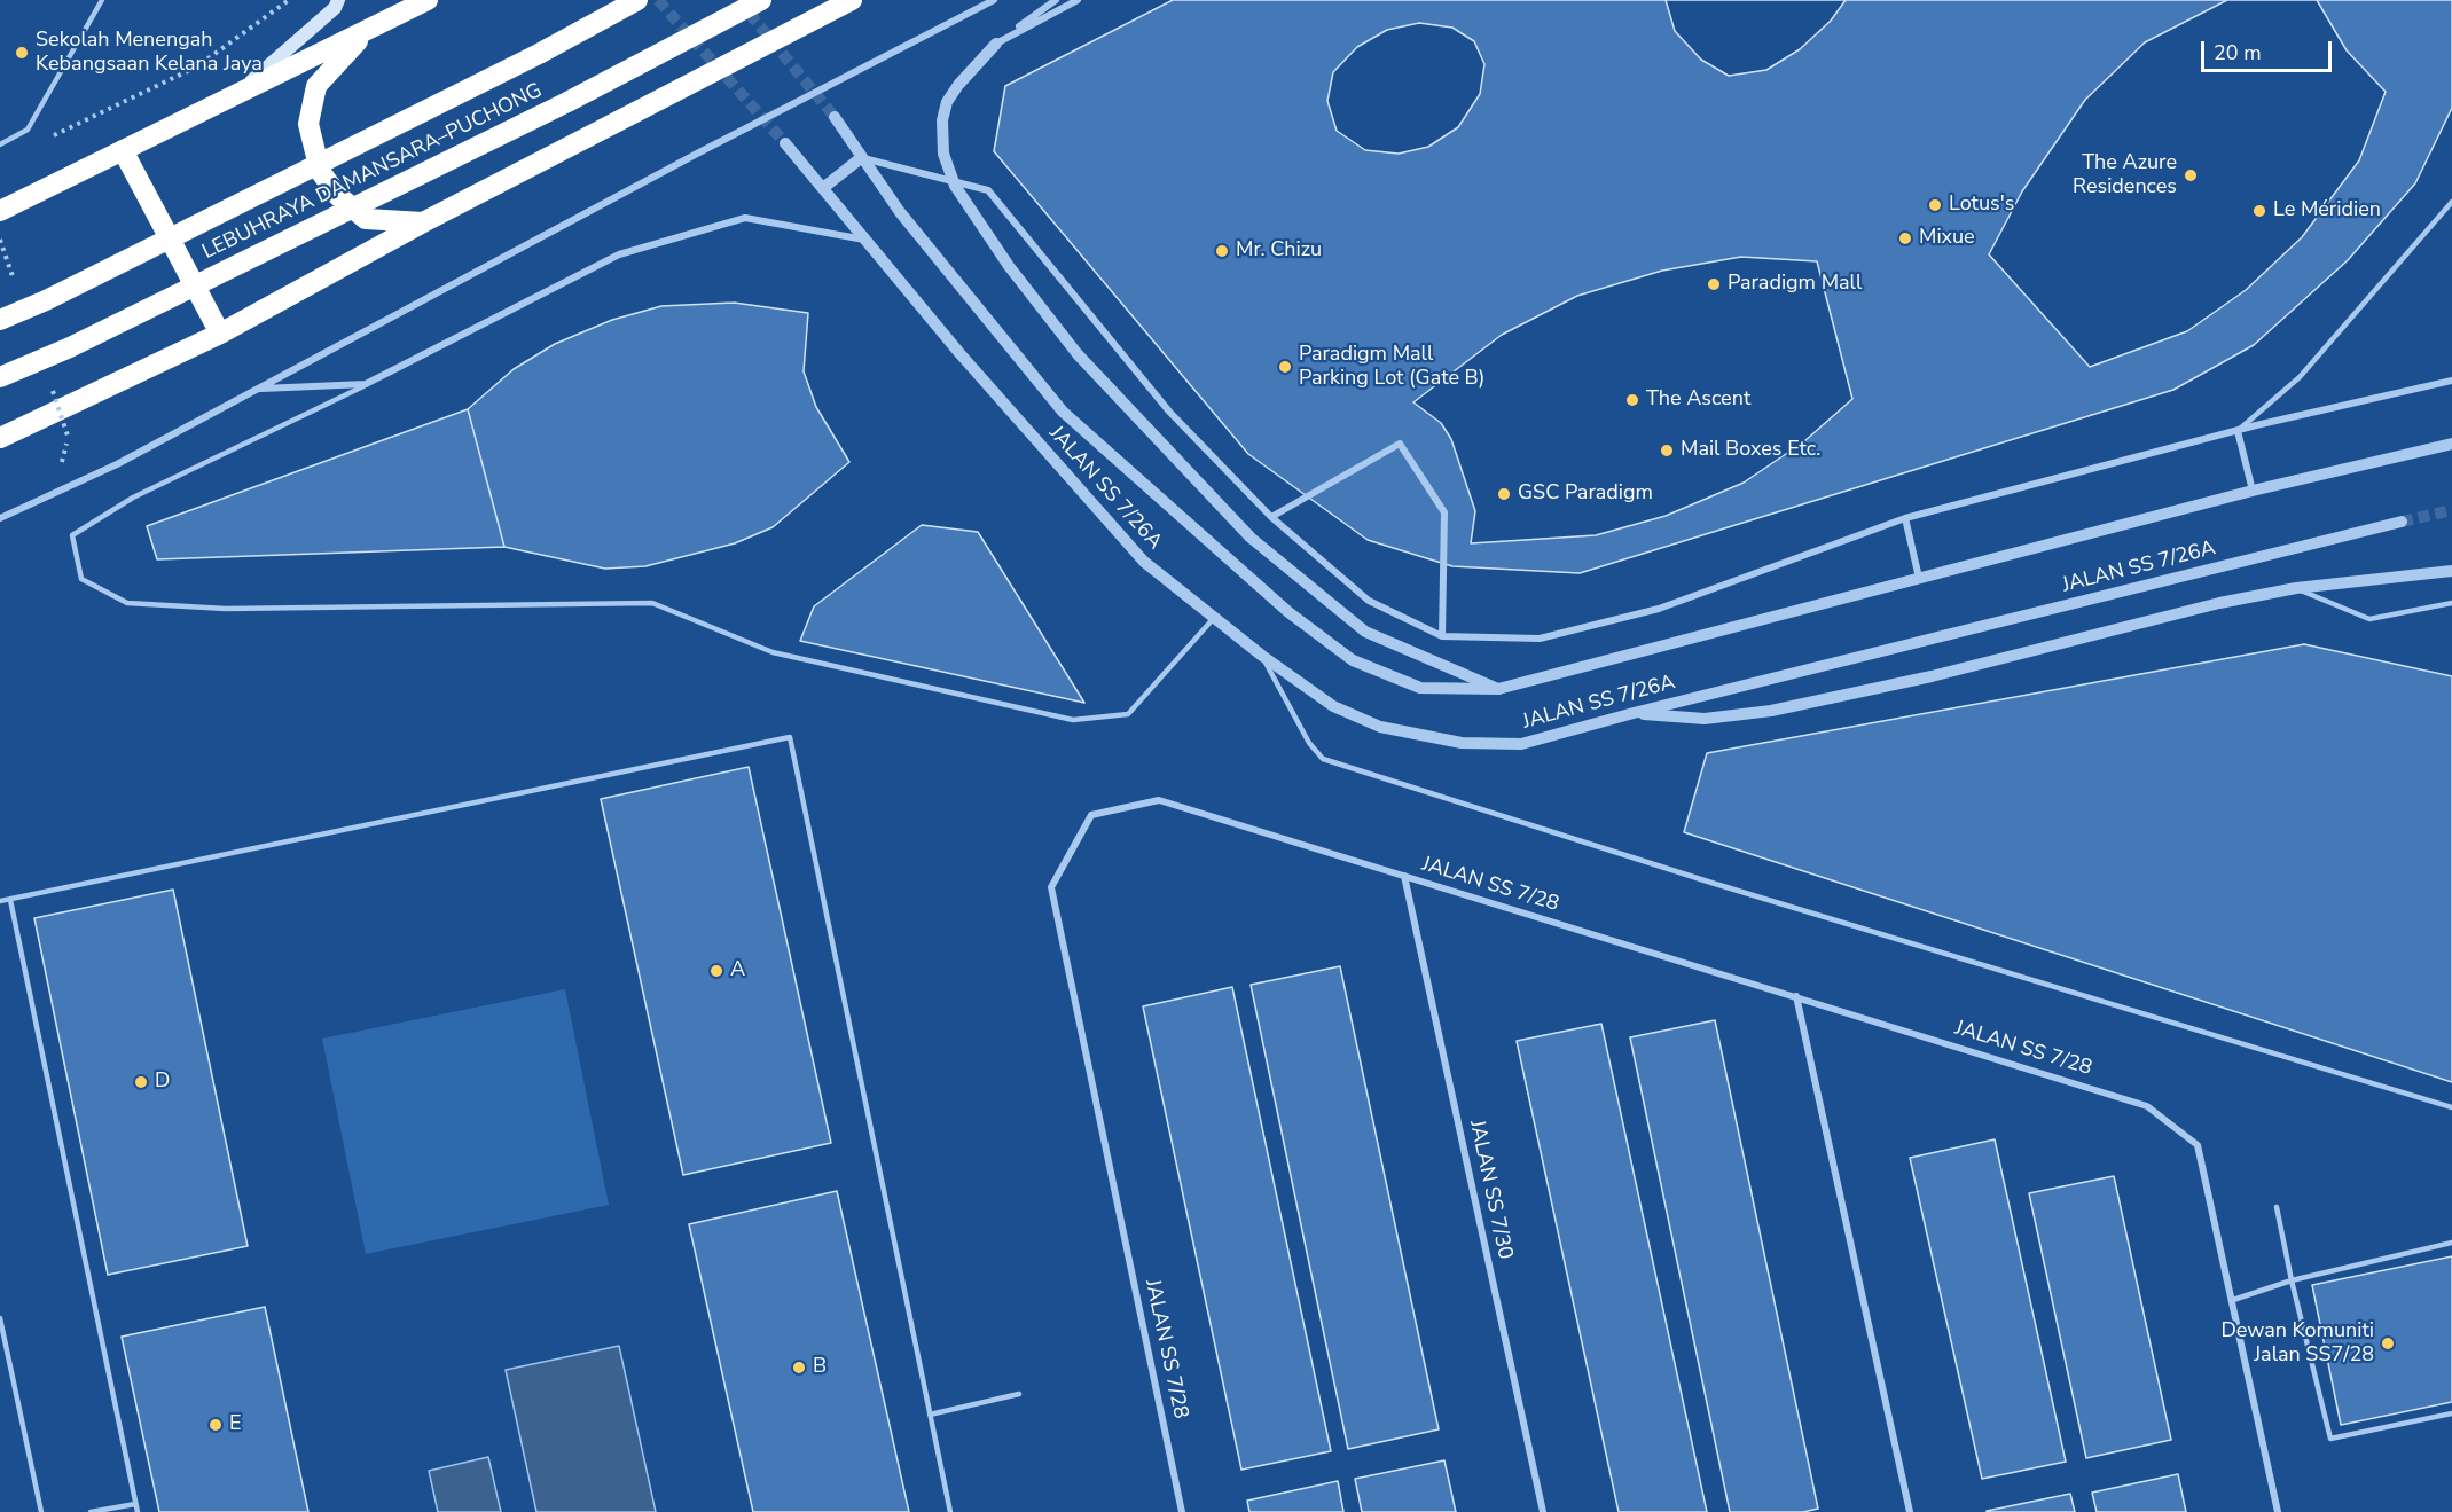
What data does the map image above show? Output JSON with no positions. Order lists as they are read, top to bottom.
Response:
{
  "streets": {
    "highway": ["LEBUHRAYA DAMANSARA–PUCHONG"],
    "street": ["JALAN SS 7/26A", "JALAN SS 7/28", "JALAN SS 7/30"]
  },
  "crossings": [
    ["JALAN SS 7/28", "JALAN SS 7/30"]
  ],
  "places": [
    "Sekolah Menengah Kebangsaan Kelana Jaya",
    "The Azure Residences",
    "Lotus's",
    "Le Méridien",
    "Mixue",
    "Mr. Chizu",
    "Paradigm Mall",
    "Paradigm Mall Parking Lot (Gate B)",
    "The Ascent",
    "Mail Boxes Etc.",
    "GSC Paradigm",
    "A",
    "D",
    "Dewan Komuniti Jalan SS7/28",
    "B",
    "E"
  ],
  "scale_bar": "20 m"
}
